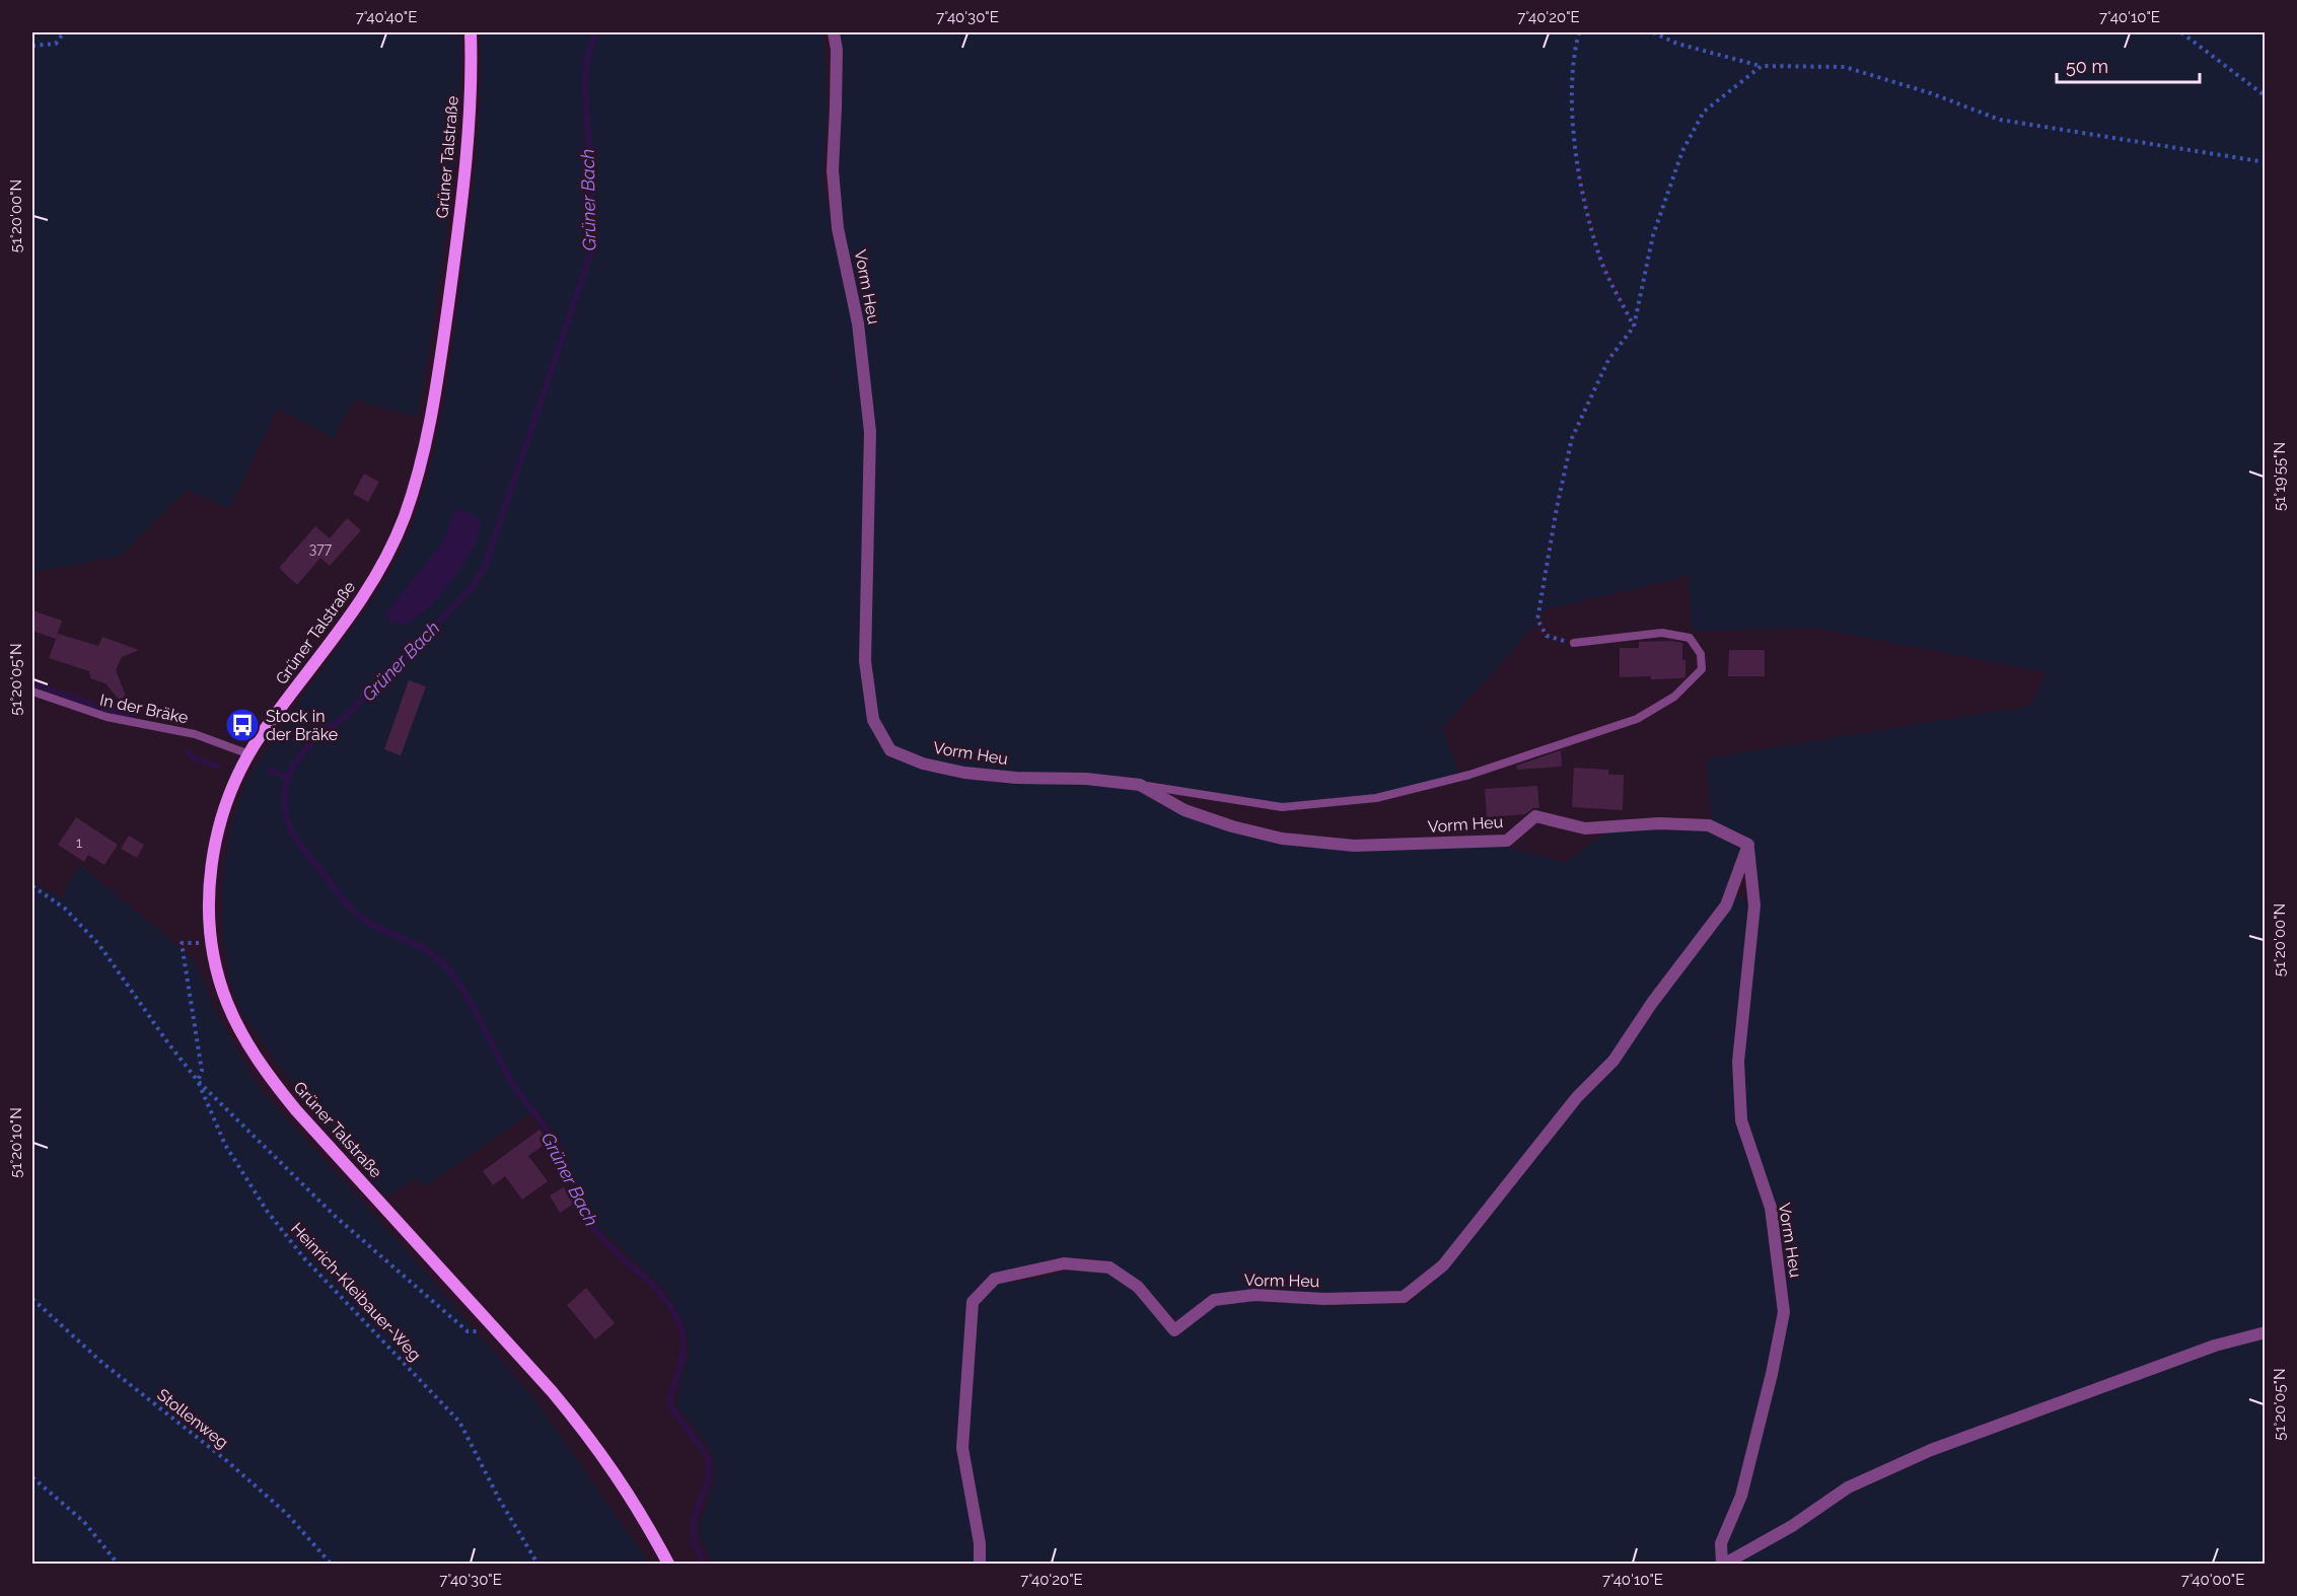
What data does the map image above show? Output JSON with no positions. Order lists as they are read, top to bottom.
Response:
{
  "streets": {
    "main road": ["Grüner Talstraße"],
    "street": ["Vorm Heu"],
    "lane": ["In der Bräke"],
    "path": ["Heinrich-Kleibauer-Weg", "Stollenweg"]
  },
  "crossings": [
    ["Grüner Talstraße", "In der Bräke"],
    ["Grüner Talstraße", "Heinrich-Kleibauer-Weg"]
  ],
  "water": ["Grüner Bach"],
  "places": {
    "bus stop": ["Stock in der Bräke"]
  },
  "house_numbers": ["377", "1"],
  "scale_bar": "50 m",
  "coordinates": [
    "7°40'40\"E",
    "7°40'30\"E",
    "7°40'20\"E",
    "7°40'10\"E",
    "51°20'00\"N",
    "51°19'55\"N",
    "51°20'05\"N",
    "51°20'10\"N",
    "7°40'00\"E"
  ]
}
